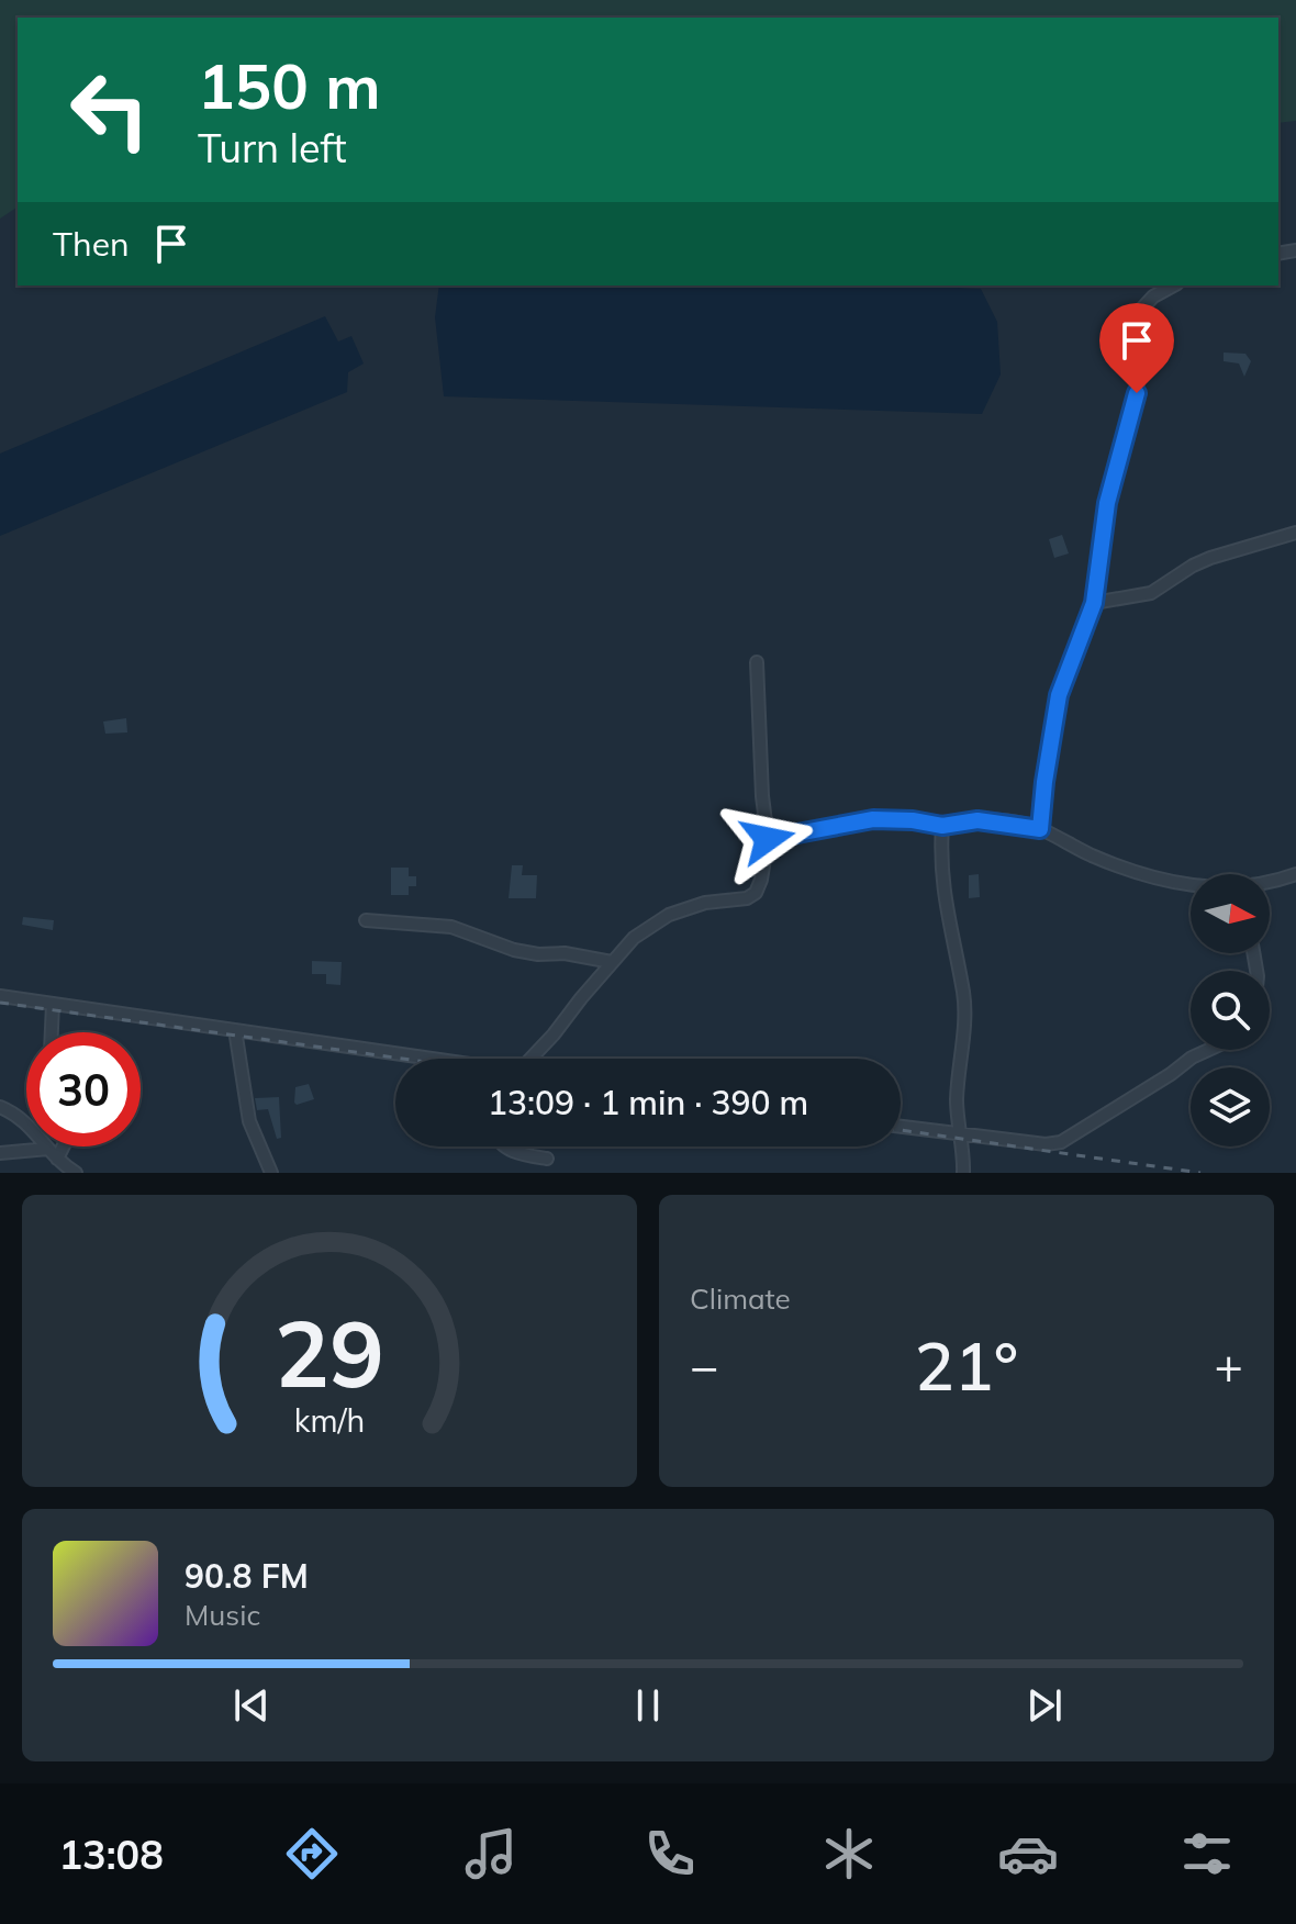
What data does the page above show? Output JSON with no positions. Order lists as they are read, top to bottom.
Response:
{
  "north": "right",
  "page": {
    "turn": ["150 m", "Turn left"],
    "then": "Then",
    "limit": "30",
    "trip": "13:09 · 1 min · 390 m",
    "tile": "Climate",
    "heat": ["−", "21°", "+"],
    "song": ["90.8 FM", "Music"],
    "tabs": "13:08",
    "gauge": ["29", "km/h"]
  }
}
